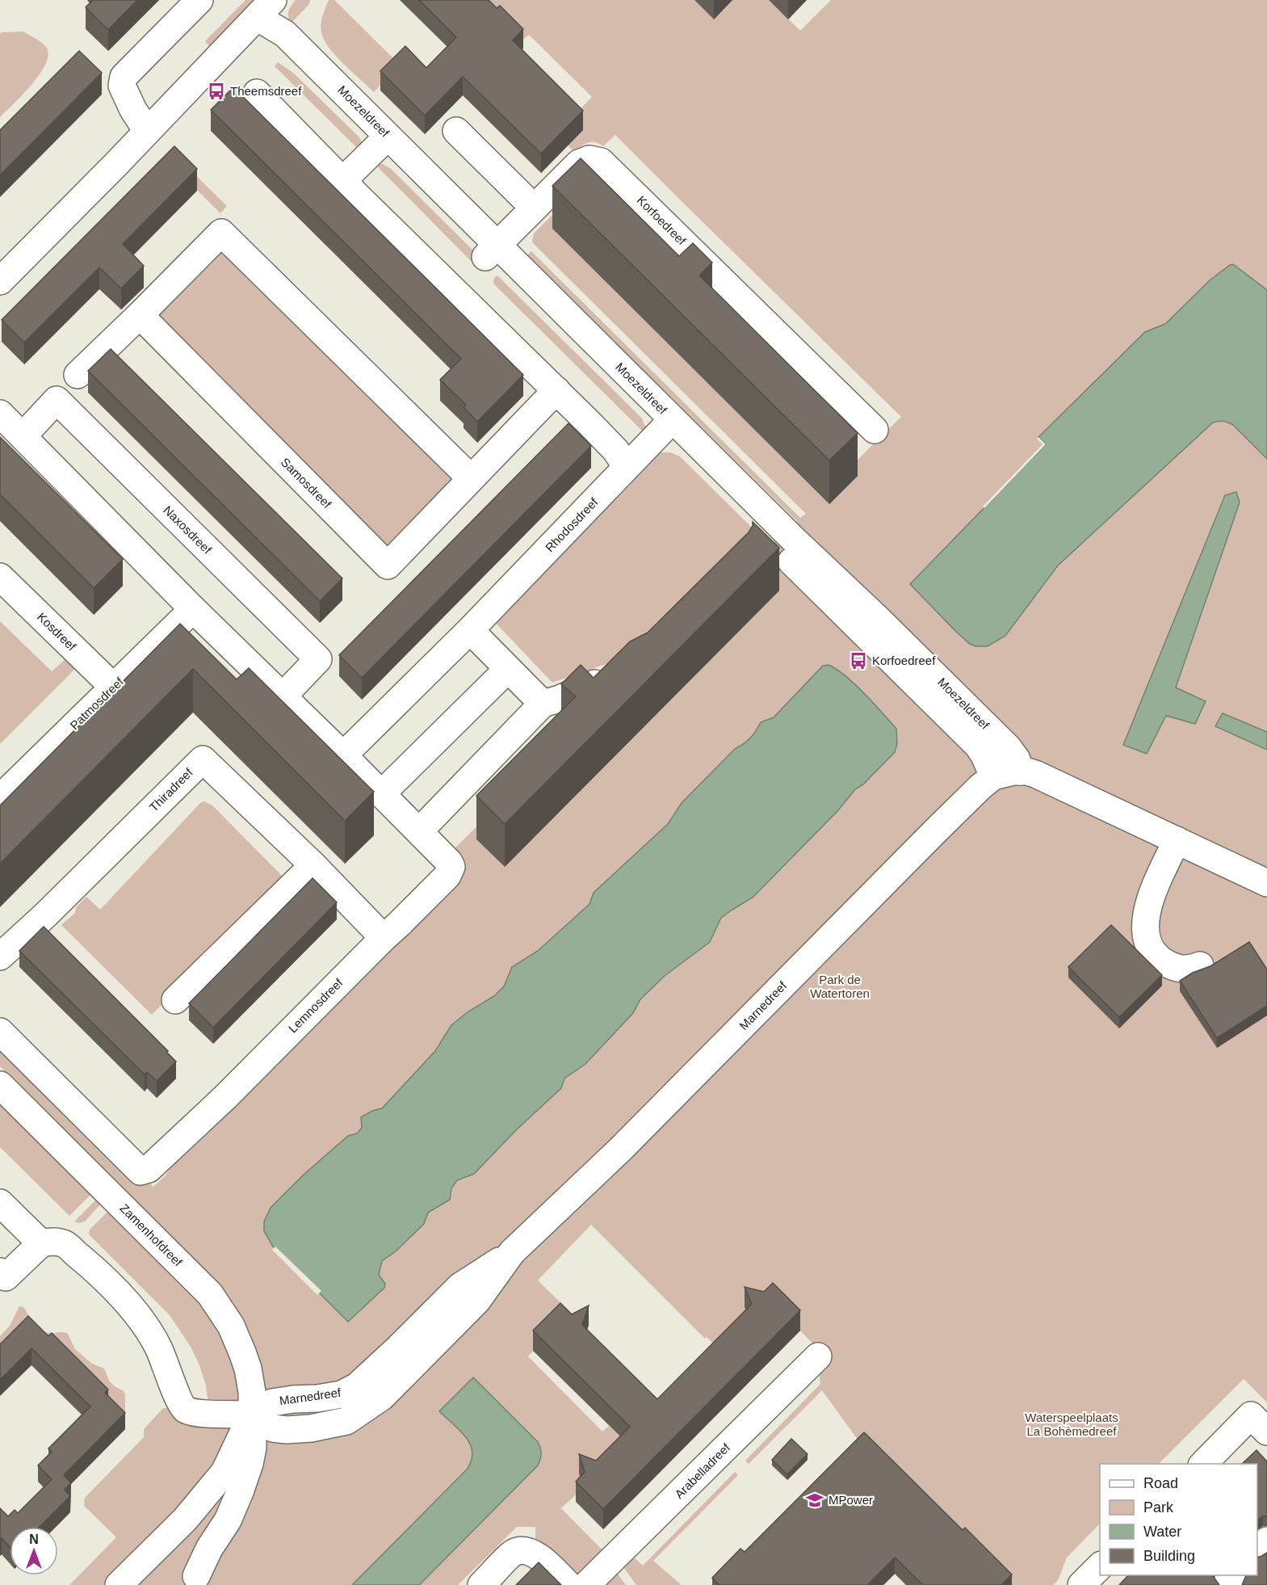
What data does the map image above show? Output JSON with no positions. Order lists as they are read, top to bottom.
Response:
{
  "streets": {
    "street": [
      "Moezeldreef",
      "Korfoedreef",
      "Samosdreef",
      "Rhodosdreef",
      "Naxosdreef",
      "Kosdreef",
      "Patmosdreef",
      "Thiradreef",
      "Lemnosdreef",
      "Marnedreef",
      "Zamenhofdreef",
      "Arabelladreef"
    ]
  },
  "crossings": [
    ["Moezeldreef", "Korfoedreef"],
    ["Moezeldreef", "Rhodosdreef"],
    ["Moezeldreef", "Marnedreef"],
    ["Kosdreef", "Patmosdreef"],
    ["Thiradreef", "Lemnosdreef"],
    ["Marnedreef", "Zamenhofdreef"]
  ],
  "parks": ["Park de Watertoren", "Waterspeelplaats La Bohèmedreef"],
  "places": {
    "bus stop": ["Theemsdreef", "Korfoedreef"],
    "school or university": ["MPower"]
  },
  "legend": [
    "Road",
    "Park",
    "Water",
    "Building"
  ],
  "north": "top"
}
